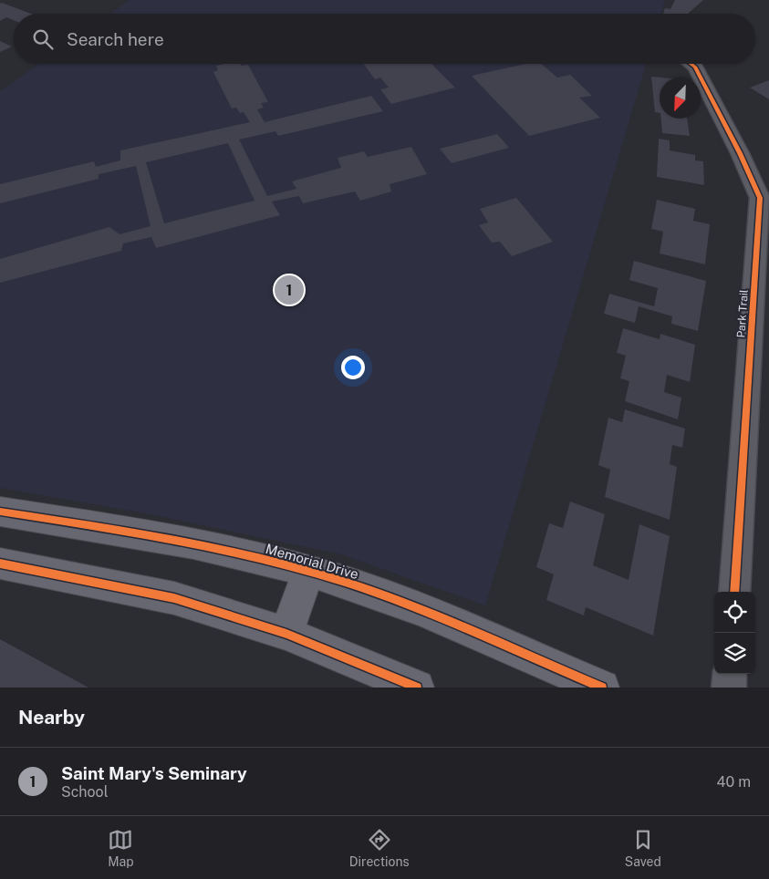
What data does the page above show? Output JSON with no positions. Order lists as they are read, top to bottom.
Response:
{
  "streets": {
    "main road": ["Memorial Drive"],
    "street": ["Park Trail"]
  },
  "north": "bottom left",
  "page": {
    "search": "Search here",
    "pins": "1",
    "heading": "Nearby",
    "list": [
      {
        "mark": "1",
        "name": "Saint Mary's Seminary",
        "note": "School",
        "value": "40 m"
      }
    ],
    "nav": ["Map", "Directions", "Saved"]
  }
}
